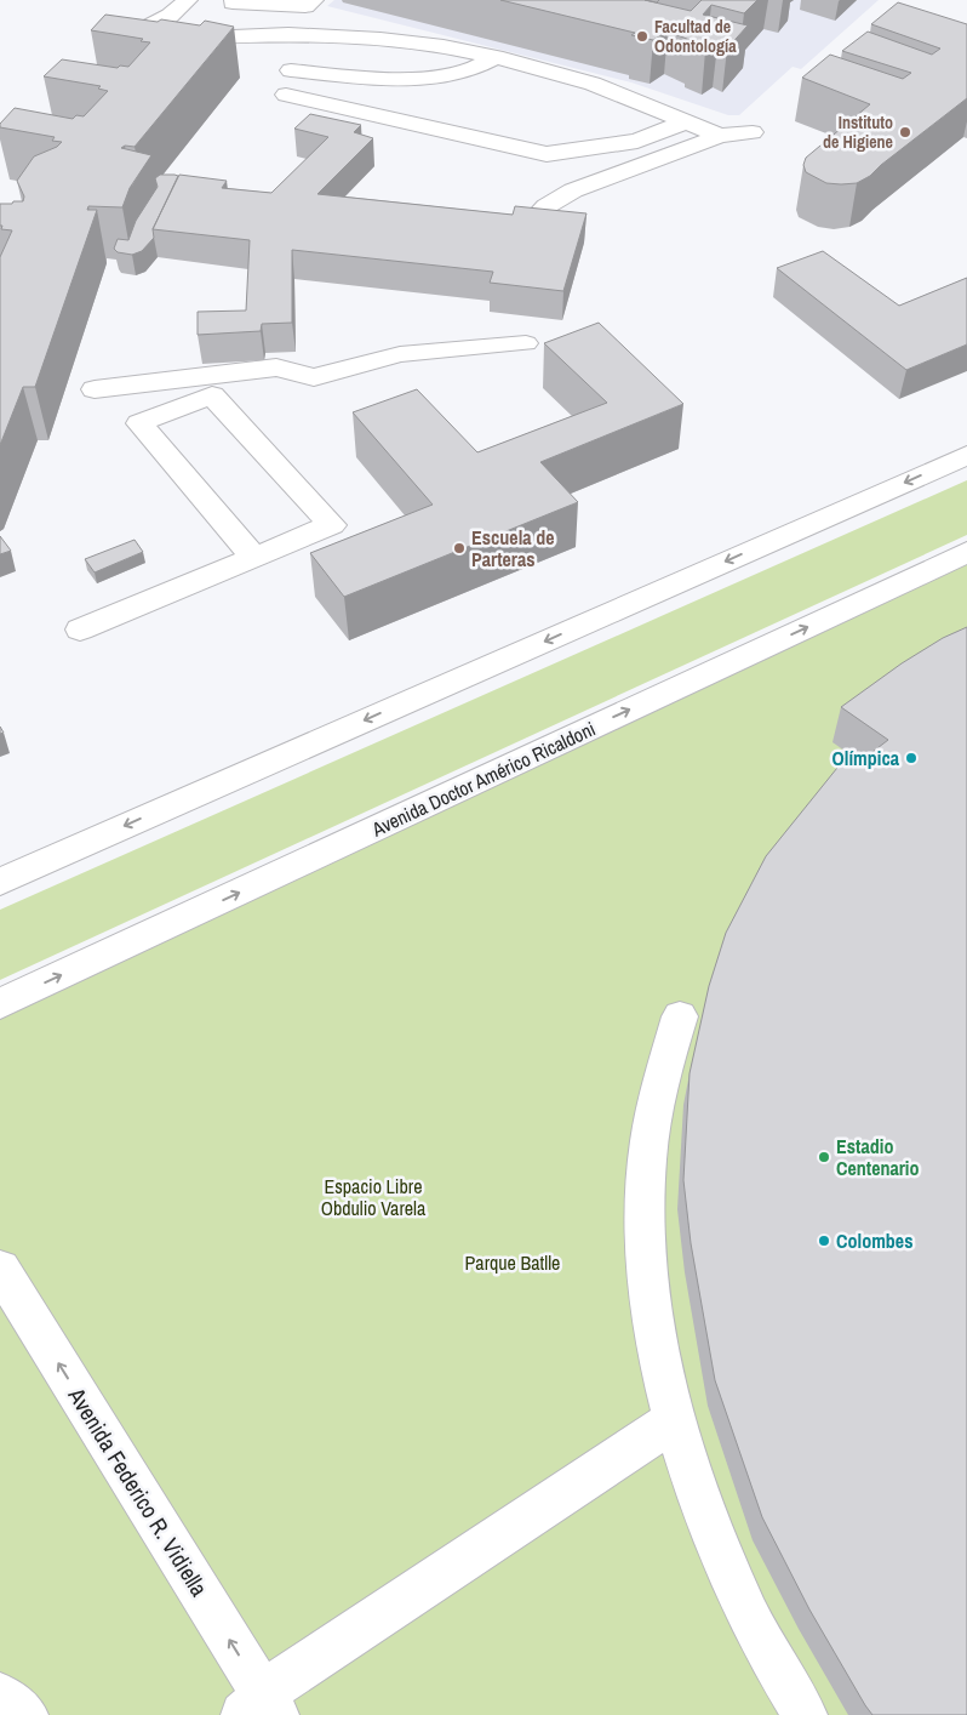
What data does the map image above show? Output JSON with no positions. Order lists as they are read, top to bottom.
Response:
{
  "streets": {
    "street": ["Avenida Doctor Américo Ricaldoni", "Avenida Federico R. Vidiella"]
  },
  "one_way": ["Avenida Federico R. Vidiella"],
  "parks": ["Espacio Libre Obdulio Varela", "Parque Batlle"],
  "places": [
    "Facultad de Odontología",
    "Instituto de Higiene",
    "Escuela de Parteras",
    "Olímpica",
    "Estadio Centenario",
    "Colombes"
  ]
}
